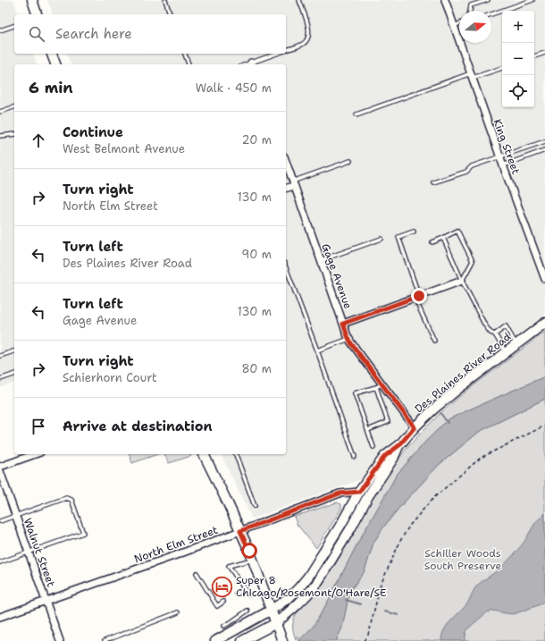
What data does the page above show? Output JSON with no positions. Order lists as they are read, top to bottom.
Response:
{
  "streets": {
    "main road": ["Des Plaines River Road"],
    "street": [
      "King Street",
      "Gage Avenue",
      "North Elm Street",
      "Walnut Street"
    ]
  },
  "crossings": [
    ["Gage Avenue", "Des Plaines River Road"],
    ["Des Plaines River Road", "North Elm Street"],
    ["North Elm Street", "Walnut Street"]
  ],
  "parks": ["Schiller Woods South Preserve"],
  "places": {
    "hotel": ["Super 8 Chicago/Rosemont/O'Hare/SE"]
  },
  "north": "right",
  "page": {
    "map_buttons": ["+", "−"],
    "search": "Search here",
    "heading": ["6 min", "Walk · 450 m"],
    "list": [
      ["Continue", "West Belmont Avenue", "20 m"],
      ["Turn right", "North Elm Street", "130 m"],
      ["Turn left", "Des Plaines River Road", "90 m"],
      ["Turn left", "Gage Avenue", "130 m"],
      ["Turn right", "Schierhorn Court", "80 m"],
      "Arrive at destination"
    ]
  }
}
